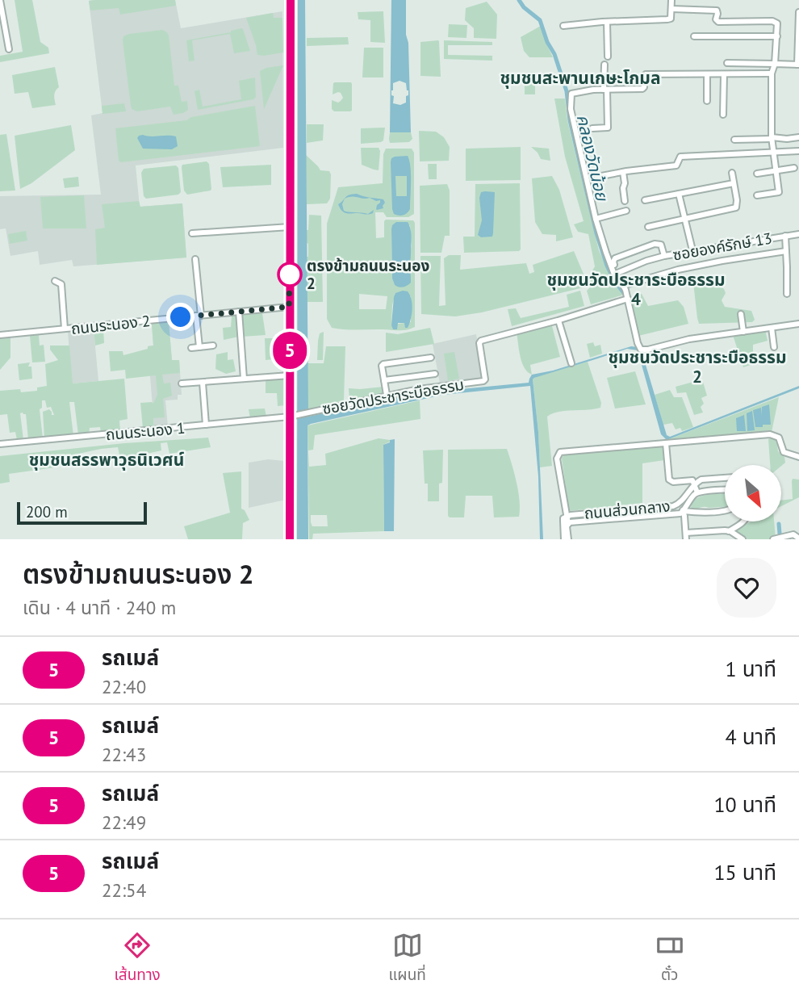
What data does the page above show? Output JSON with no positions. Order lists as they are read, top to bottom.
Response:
{
  "streets": {
    "street": [
      "ซอยองค์รักษ์ 13",
      "ถนนระนอง 2",
      "ซอยวัดประชาระบือธรรม",
      "ถนนระนอง 1",
      "ถนนส่วนกลาง"
    ]
  },
  "crossings": [
    ["ซอยวัดประชาระบือธรรม", "ถนนระนอง 1"]
  ],
  "districts": [
    "ชุมชนสะพานเกษะโกมล",
    "ชุมชนวัดประชาระบือธรรม 4",
    "ชุมชนวัดประชาระบือธรรม 2",
    "ชุมชนสรรพาวุธนิเวศน์"
  ],
  "water": ["คลองวัดน้อย"],
  "places": ["ตรงข้ามถนนระนอง 2"],
  "lines": ["bus line 5"],
  "scale_bar": "200 m",
  "north": "bottom right",
  "page": {
    "on_map": "5",
    "scale": "200 m",
    "heading": ["ตรงข้ามถนนระนอง 2", "เดิน · 4 นาที · 240 m"],
    "list": [
      {
        "mark": "5",
        "name": "รถเมล์",
        "note": "22:40",
        "value": "1 นาที"
      },
      {
        "mark": "5",
        "name": "รถเมล์",
        "note": "22:43",
        "value": "4 นาที"
      },
      {
        "mark": "5",
        "name": "รถเมล์",
        "note": "22:49",
        "value": "10 นาที"
      },
      {
        "mark": "5",
        "name": "รถเมล์",
        "note": "22:54",
        "value": "15 นาที"
      }
    ],
    "tabs": ["เส้นทาง", "แผนที่", "ตั๋ว"]
  }
}
